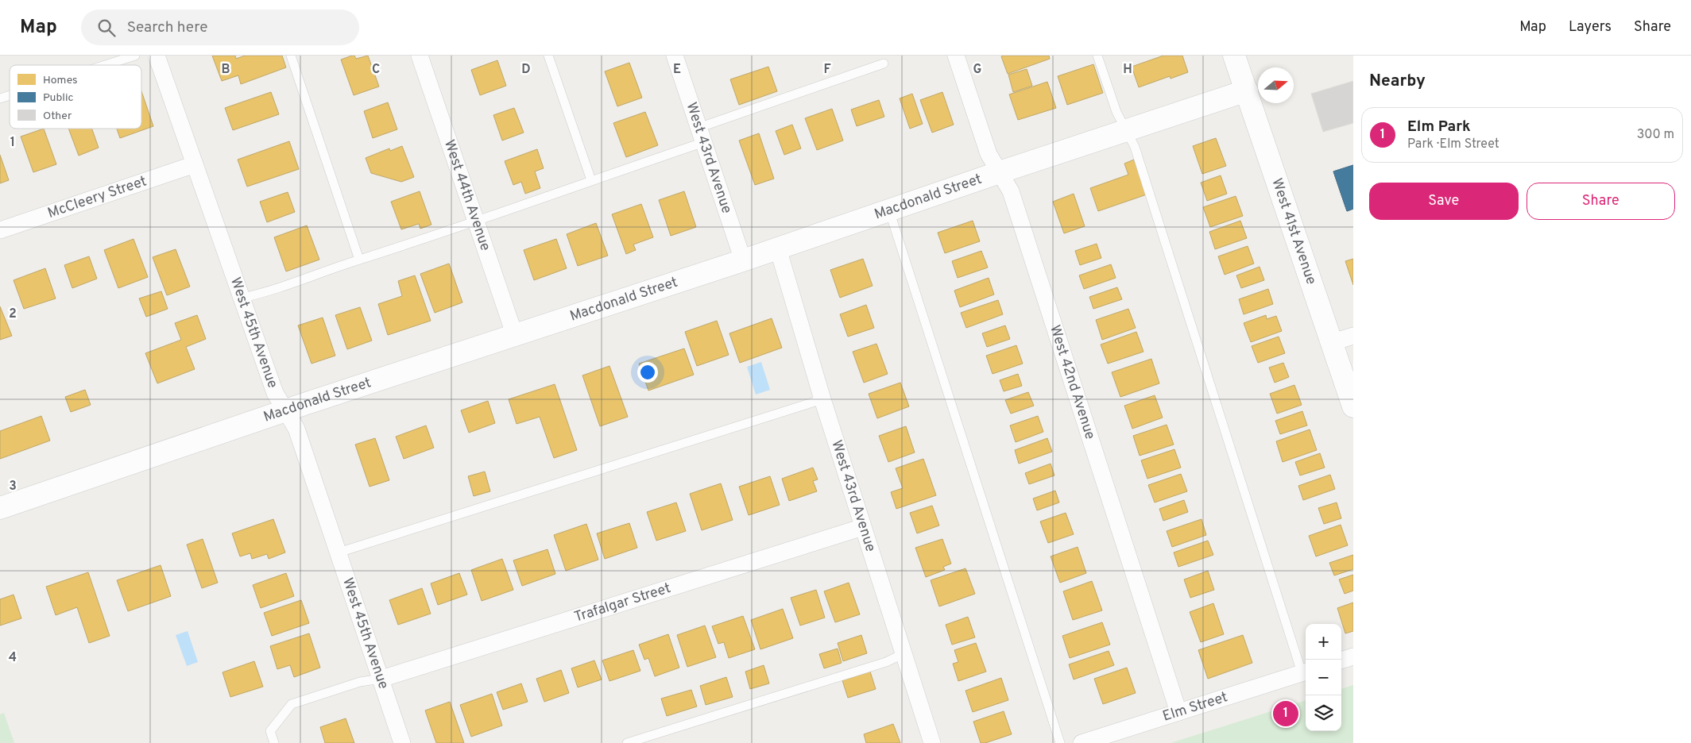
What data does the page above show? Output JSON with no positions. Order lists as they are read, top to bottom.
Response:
{
  "streets": {
    "street": [
      "West 43rd Avenue",
      "West 44th Avenue",
      "Macdonald Street",
      "McCleery Street",
      "West 41st Avenue",
      "West 45th Avenue",
      "West 42nd Avenue",
      "Trafalgar Street",
      "Elm Street"
    ]
  },
  "crossings": [
    ["West 43rd Avenue", "Macdonald Street"],
    ["West 43rd Avenue", "Trafalgar Street"],
    ["West 44th Avenue", "Macdonald Street"],
    ["Macdonald Street", "West 41st Avenue"],
    ["Macdonald Street", "West 45th Avenue"],
    ["Macdonald Street", "West 42nd Avenue"],
    ["McCleery Street", "West 45th Avenue"],
    ["West 45th Avenue", "Trafalgar Street"],
    ["West 42nd Avenue", "Elm Street"]
  ],
  "legend": ["Homes", "Public", "Other"],
  "north": "right",
  "page": {
    "header": "Map",
    "search": "Search here",
    "nav": ["Map", "Layers", "Share"],
    "heading": "Nearby",
    "list": [
      {
        "mark": "1",
        "name": "Elm Park",
        "note": "Park · Elm Street",
        "value": "300 m"
      }
    ],
    "buttons": ["Save", "Share"],
    "map_buttons": ["+", "−"],
    "pins": "1"
  },
  "grid": {
    "columns": [
      "B",
      "C",
      "D",
      "E",
      "F",
      "G",
      "H"
    ],
    "rows": [
      "1",
      "2",
      "3",
      "4"
    ]
  }
}
